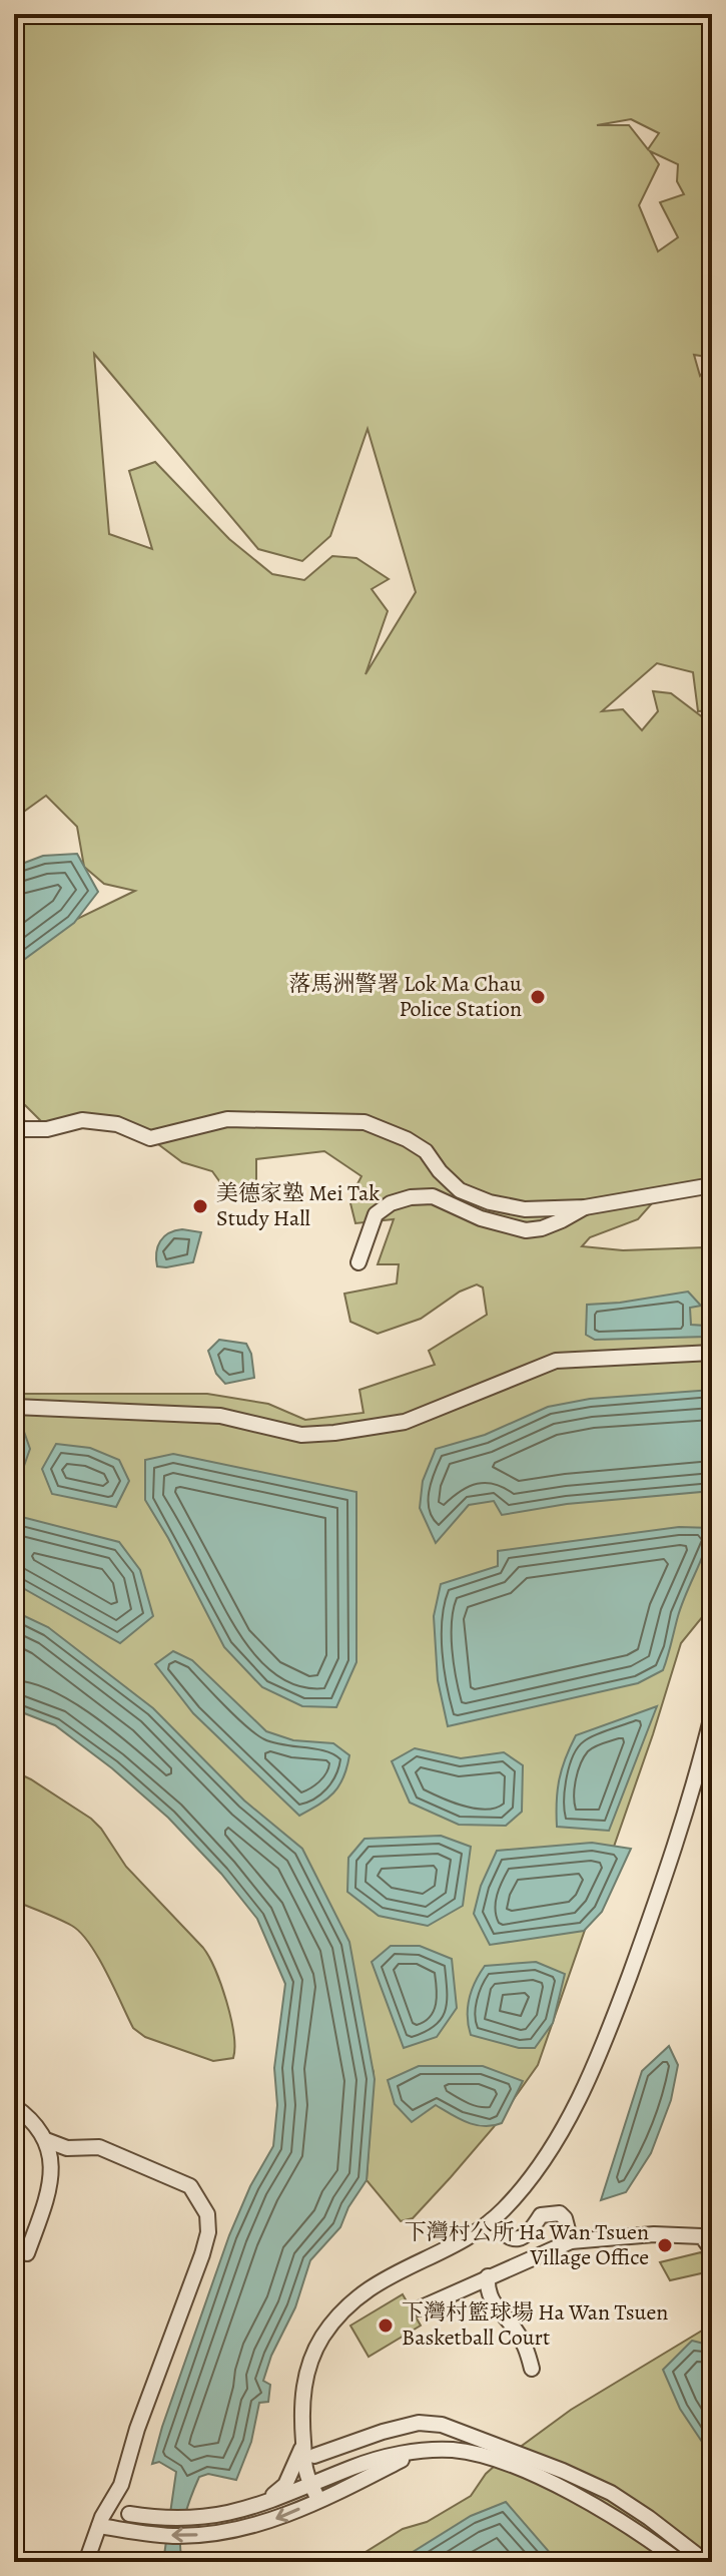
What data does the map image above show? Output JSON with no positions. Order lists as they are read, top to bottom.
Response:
{
  "places": [
    "落馬洲警署 Lok Ma Chau Police Station",
    "美德家塾 Mei Tak Study Hall",
    "下灣村公所 Ha Wan Tsuen Village Office",
    "下灣村籃球場 Ha Wan Tsuen Basketball Court"
  ]
}
